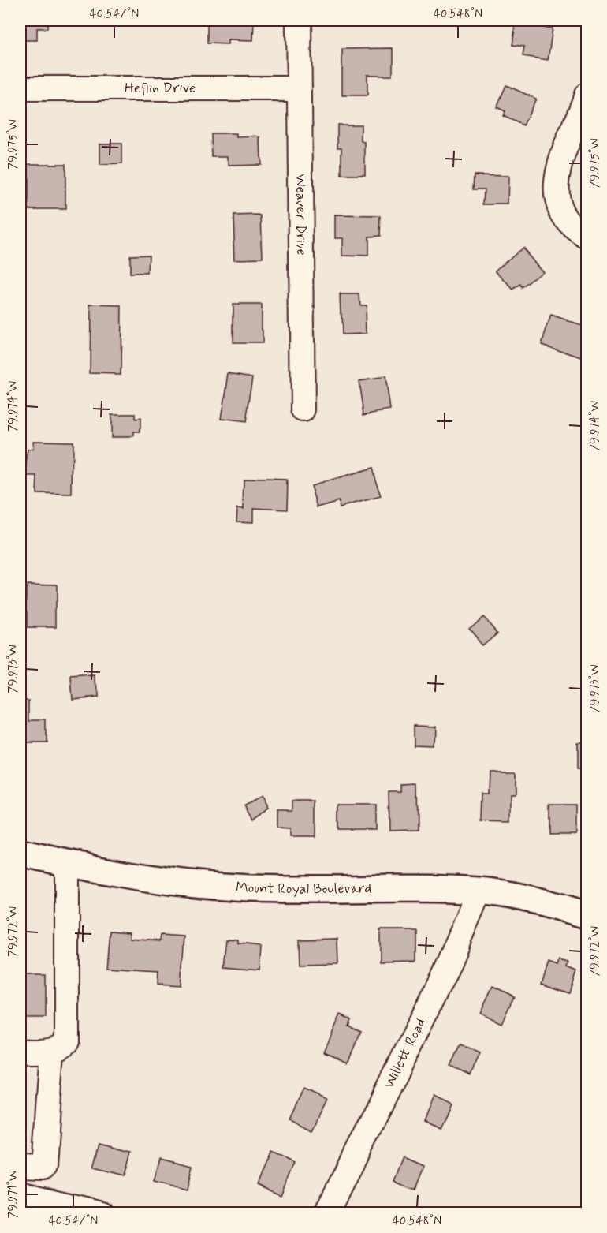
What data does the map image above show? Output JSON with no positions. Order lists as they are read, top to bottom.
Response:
{
  "streets": {
    "main road": ["Mount Royal Boulevard"],
    "street": ["Heflin Drive", "Weaver Drive", "Willett Road"]
  },
  "crossings": [
    ["Heflin Drive", "Weaver Drive"],
    ["Mount Royal Boulevard", "Willett Road"]
  ],
  "coordinates": [
    "40.547°N",
    "40.548°N",
    "79.975°W",
    "79.974°W",
    "79.973°W",
    "79.972°W",
    "79.971°W"
  ]
}
